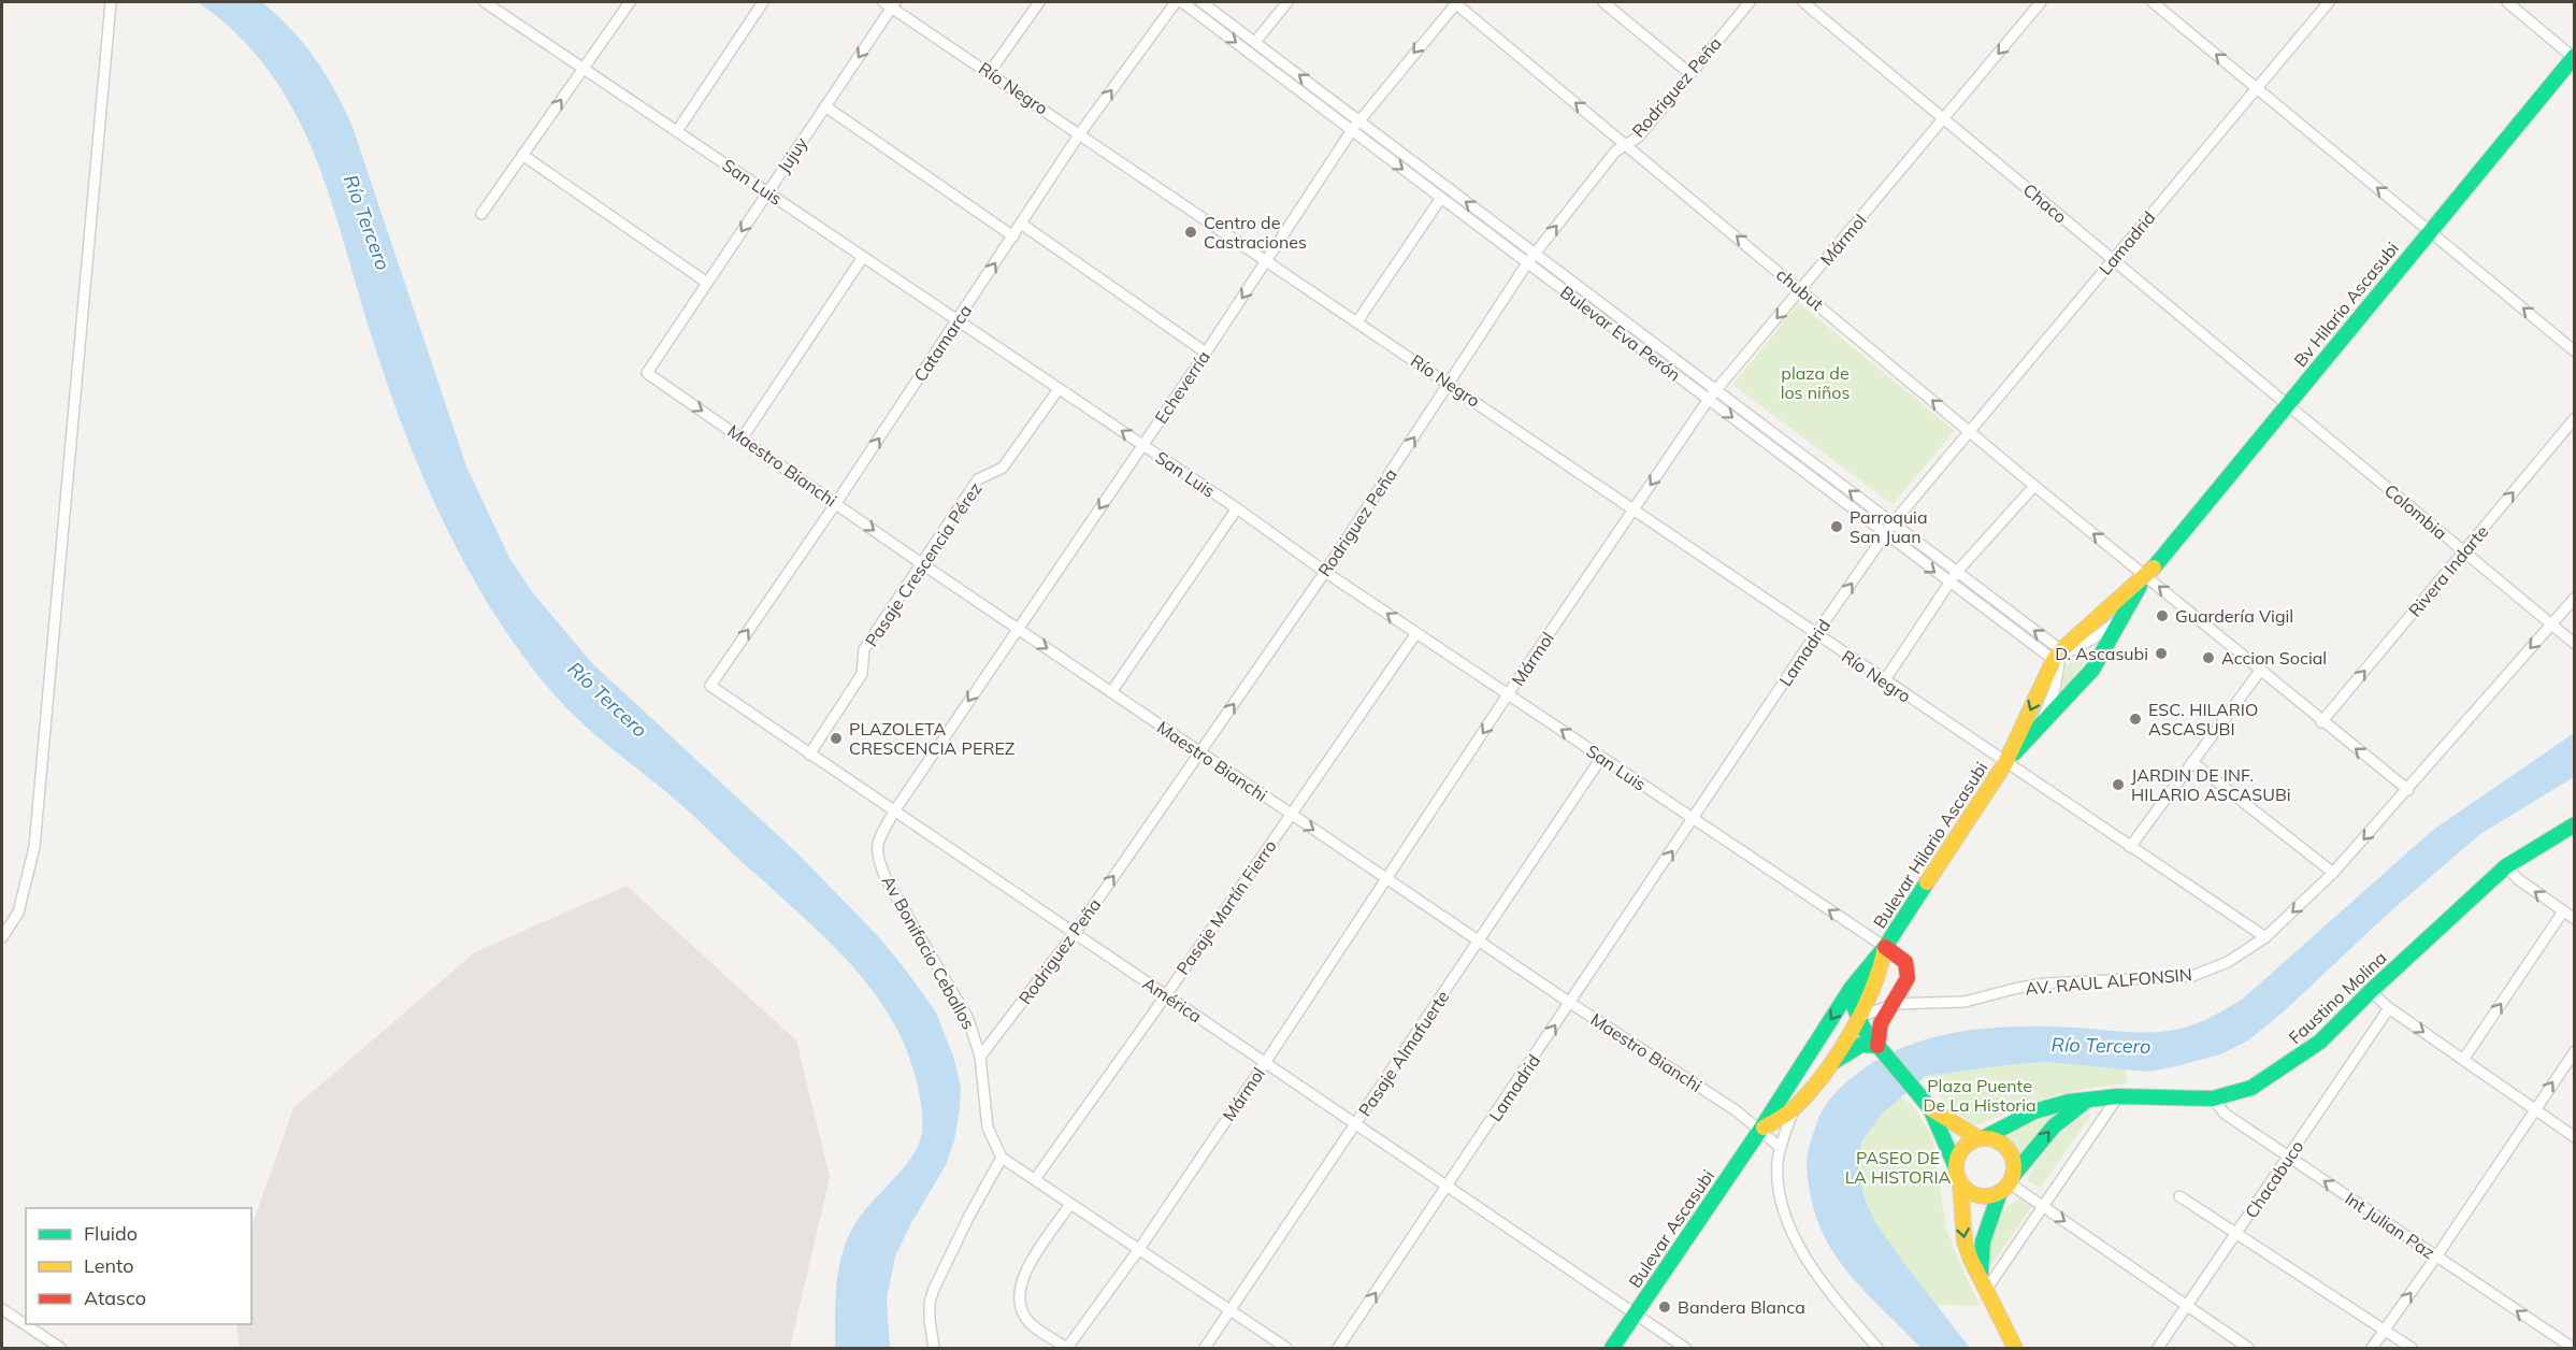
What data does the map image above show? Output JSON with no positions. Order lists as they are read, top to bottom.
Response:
{
  "streets": {
    "main road": [
      "Bv Hilario Ascasubi",
      "Bulevar Hilario Ascasubi",
      "Faustino Molina",
      "Bulevar Ascasubi"
    ],
    "street": [
      "Rodriguez Peña",
      "Río Negro",
      "Jujuy",
      "San Luis",
      "Chaco",
      "Mármol",
      "Lamadrid",
      "chubut",
      "Bulevar Eva Perón",
      "Catamarca",
      "Echeverría",
      "Maestro Bianchi",
      "Colombia",
      "Pasaje Crescencia Pérez",
      "Rivera Indarte",
      "Pasaje Martín Fierro",
      "Av Bonifacio Ceballos",
      "AV. RAUL ALFONSIN",
      "América",
      "Pasaje Almafuerte",
      "Chacabuco",
      "Int Julian Paz"
    ]
  },
  "crossings": [
    ["Rodriguez Peña", "Río Negro"],
    ["Rodriguez Peña", "San Luis"],
    ["Rodriguez Peña", "chubut"],
    ["Rodriguez Peña", "Bulevar Eva Perón"],
    ["Rodriguez Peña", "Maestro Bianchi"],
    ["Rodriguez Peña", "Av Bonifacio Ceballos"],
    ["Rodriguez Peña", "América"],
    ["Río Negro", "Jujuy"],
    ["Río Negro", "Mármol"],
    ["Río Negro", "Lamadrid"],
    ["Río Negro", "Catamarca"],
    ["Río Negro", "Echeverría"],
    ["Río Negro", "Bulevar Hilario Ascasubi"],
    ["Río Negro", "AV. RAUL ALFONSIN"],
    ["Jujuy", "San Luis"],
    ["Jujuy", "Maestro Bianchi"],
    ["San Luis", "Mármol"],
    ["San Luis", "Lamadrid"],
    ["San Luis", "Catamarca"],
    ["San Luis", "Echeverría"],
    ["San Luis", "Pasaje Crescencia Pérez"],
    ["San Luis", "Bulevar Hilario Ascasubi"],
    ["San Luis", "Pasaje Martín Fierro"],
    ["San Luis", "Pasaje Almafuerte"],
    ["Chaco", "Mármol"],
    ["Chaco", "Lamadrid"],
    ["Chaco", "Bv Hilario Ascasubi"],
    ["Chaco", "Colombia"],
    ["Mármol", "chubut"],
    ["Mármol", "Bulevar Eva Perón"],
    ["Mármol", "Maestro Bianchi"],
    ["Mármol", "América"],
    ["Lamadrid", "chubut"],
    ["Lamadrid", "Bulevar Eva Perón"],
    ["Lamadrid", "Maestro Bianchi"],
    ["Lamadrid", "América"],
    ["chubut", "Bv Hilario Ascasubi"],
    ["chubut", "Echeverría"],
    ["chubut", "Rivera Indarte"],
    ["chubut", "Bulevar Hilario Ascasubi"],
    ["chubut", "AV. RAUL ALFONSIN"],
    ["Bv Hilario Ascasubi", "Colombia"],
    ["Bv Hilario Ascasubi", "Bulevar Hilario Ascasubi"],
    ["Bulevar Eva Perón", "Echeverría"],
    ["Bulevar Eva Perón", "Bulevar Hilario Ascasubi"],
    ["Catamarca", "Maestro Bianchi"],
    ["Catamarca", "América"],
    ["Echeverría", "Maestro Bianchi"],
    ["Echeverría", "Av Bonifacio Ceballos"],
    ["Echeverría", "América"],
    ["Maestro Bianchi", "Pasaje Crescencia Pérez"],
    ["Maestro Bianchi", "Bulevar Hilario Ascasubi"],
    ["Maestro Bianchi", "Pasaje Martín Fierro"],
    ["Maestro Bianchi", "Pasaje Almafuerte"],
    ["Maestro Bianchi", "Bulevar Ascasubi"],
    ["Colombia", "Rivera Indarte"],
    ["Colombia", "AV. RAUL ALFONSIN"],
    ["Pasaje Crescencia Pérez", "América"],
    ["Bulevar Hilario Ascasubi", "AV. RAUL ALFONSIN"],
    ["Bulevar Hilario Ascasubi", "Bulevar Ascasubi"],
    ["Pasaje Martín Fierro", "América"],
    ["Av Bonifacio Ceballos", "América"],
    ["Faustino Molina", "Int Julian Paz"],
    ["América", "Pasaje Almafuerte"],
    ["América", "Bulevar Ascasubi"],
    ["Chacabuco", "Int Julian Paz"]
  ],
  "one_way": [
    "Rodriguez Peña",
    "Jujuy",
    "Mármol",
    "Lamadrid",
    "chubut",
    "Catamarca",
    "Echeverría",
    "Rivera Indarte",
    "AV. RAUL ALFONSIN",
    "Int Julian Paz"
  ],
  "water": ["Río Tercero"],
  "parks": ["plaza de los niños", "Plaza Puente De La Historia", "PASEO DE LA HISTORIA"],
  "places": [
    "Centro de Castraciones",
    "Parroquia San Juan",
    "Guardería Vigil",
    "D. Ascasubi",
    "Accion Social",
    "ESC. HILARIO ASCASUBI",
    "PLAZOLETA CRESCENCIA PEREZ",
    "JARDIN DE INF. HILARIO ASCASUBi",
    "Bandera Blanca"
  ],
  "legend": ["Fluido", "Lento", "Atasco"]
}
